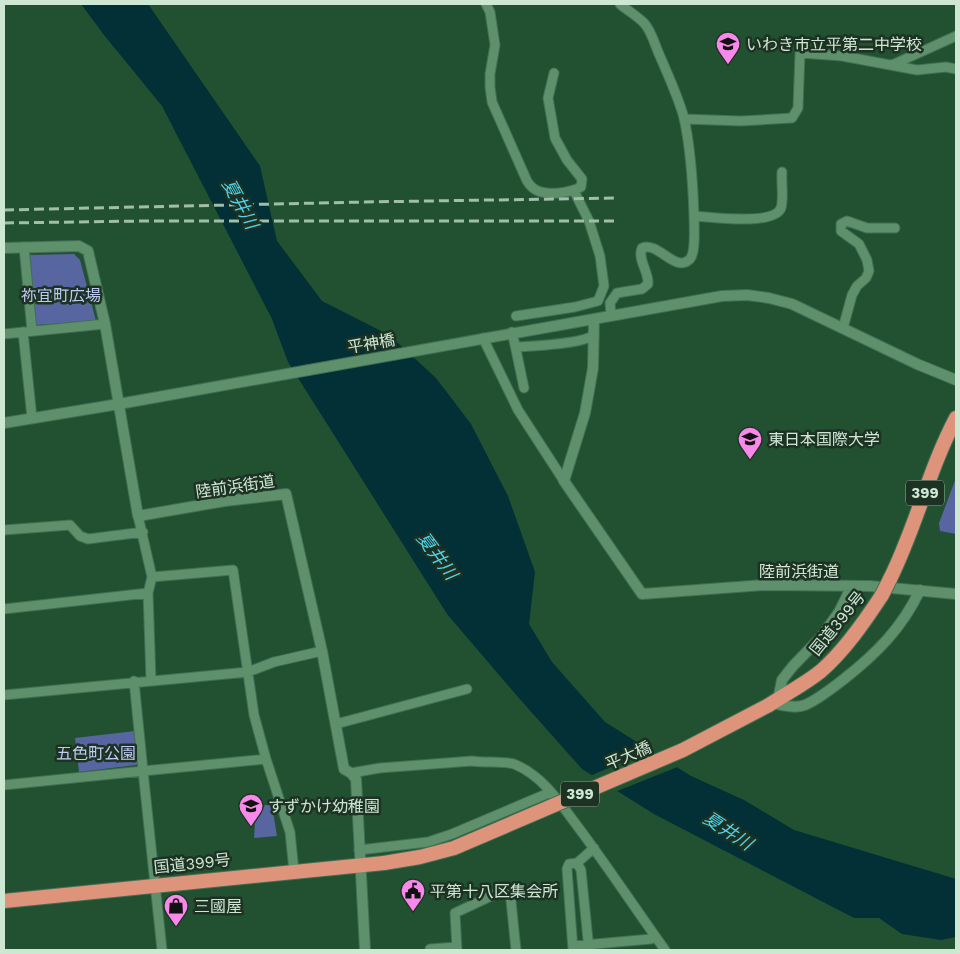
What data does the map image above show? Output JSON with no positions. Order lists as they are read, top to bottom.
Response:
{
  "streets": {
    "highway": ["399", "国道399号", "平大橋"],
    "street": ["平神橋", "陸前浜街道"]
  },
  "crossings": [
    ["国道399号", "平大橋"]
  ],
  "water": ["夏井川"],
  "parks": ["祢宜町広場", "五色町公園"],
  "places": {
    "school or university": ["いわき市立平第二中学校", "東日本国際大学", "すずかけ幼稚園"],
    "public building": ["平第十八区集会所"],
    "shop": ["三國屋"]
  }
}
